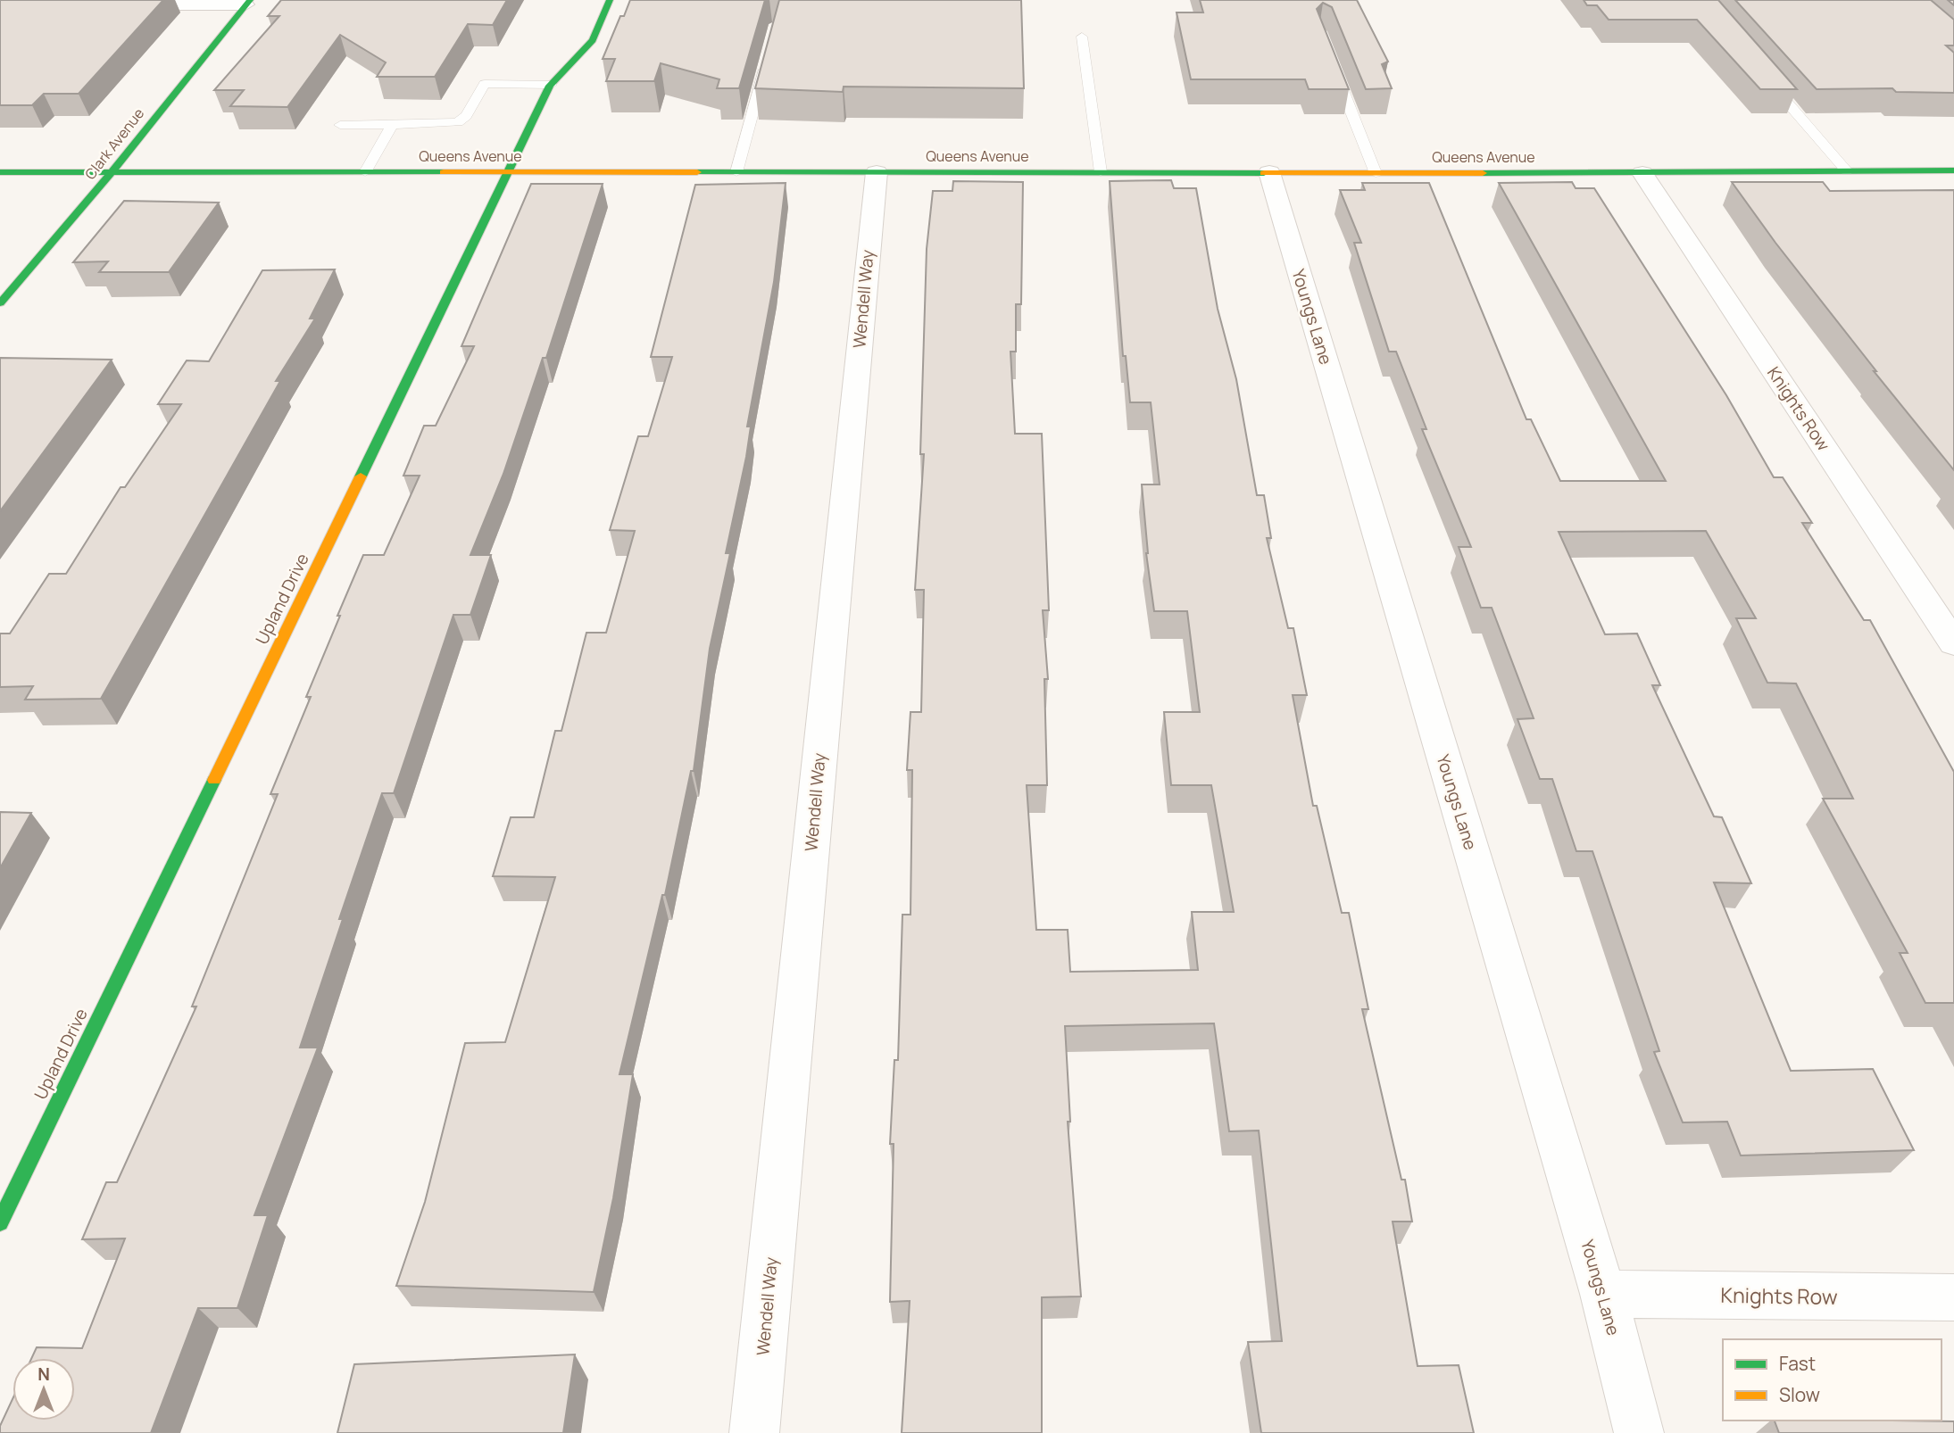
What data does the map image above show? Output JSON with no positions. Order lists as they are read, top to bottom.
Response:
{
  "streets": {
    "street": [
      "Clark Avenue",
      "Queens Avenue",
      "Wendell Way",
      "Youngs Lane",
      "Knights Row",
      "Upland Drive"
    ]
  },
  "crossings": [
    ["Clark Avenue", "Queens Avenue"],
    ["Queens Avenue", "Wendell Way"],
    ["Queens Avenue", "Youngs Lane"],
    ["Queens Avenue", "Knights Row"],
    ["Queens Avenue", "Upland Drive"],
    ["Youngs Lane", "Knights Row"]
  ],
  "legend": ["Fast", "Slow"],
  "north": "top"
}
